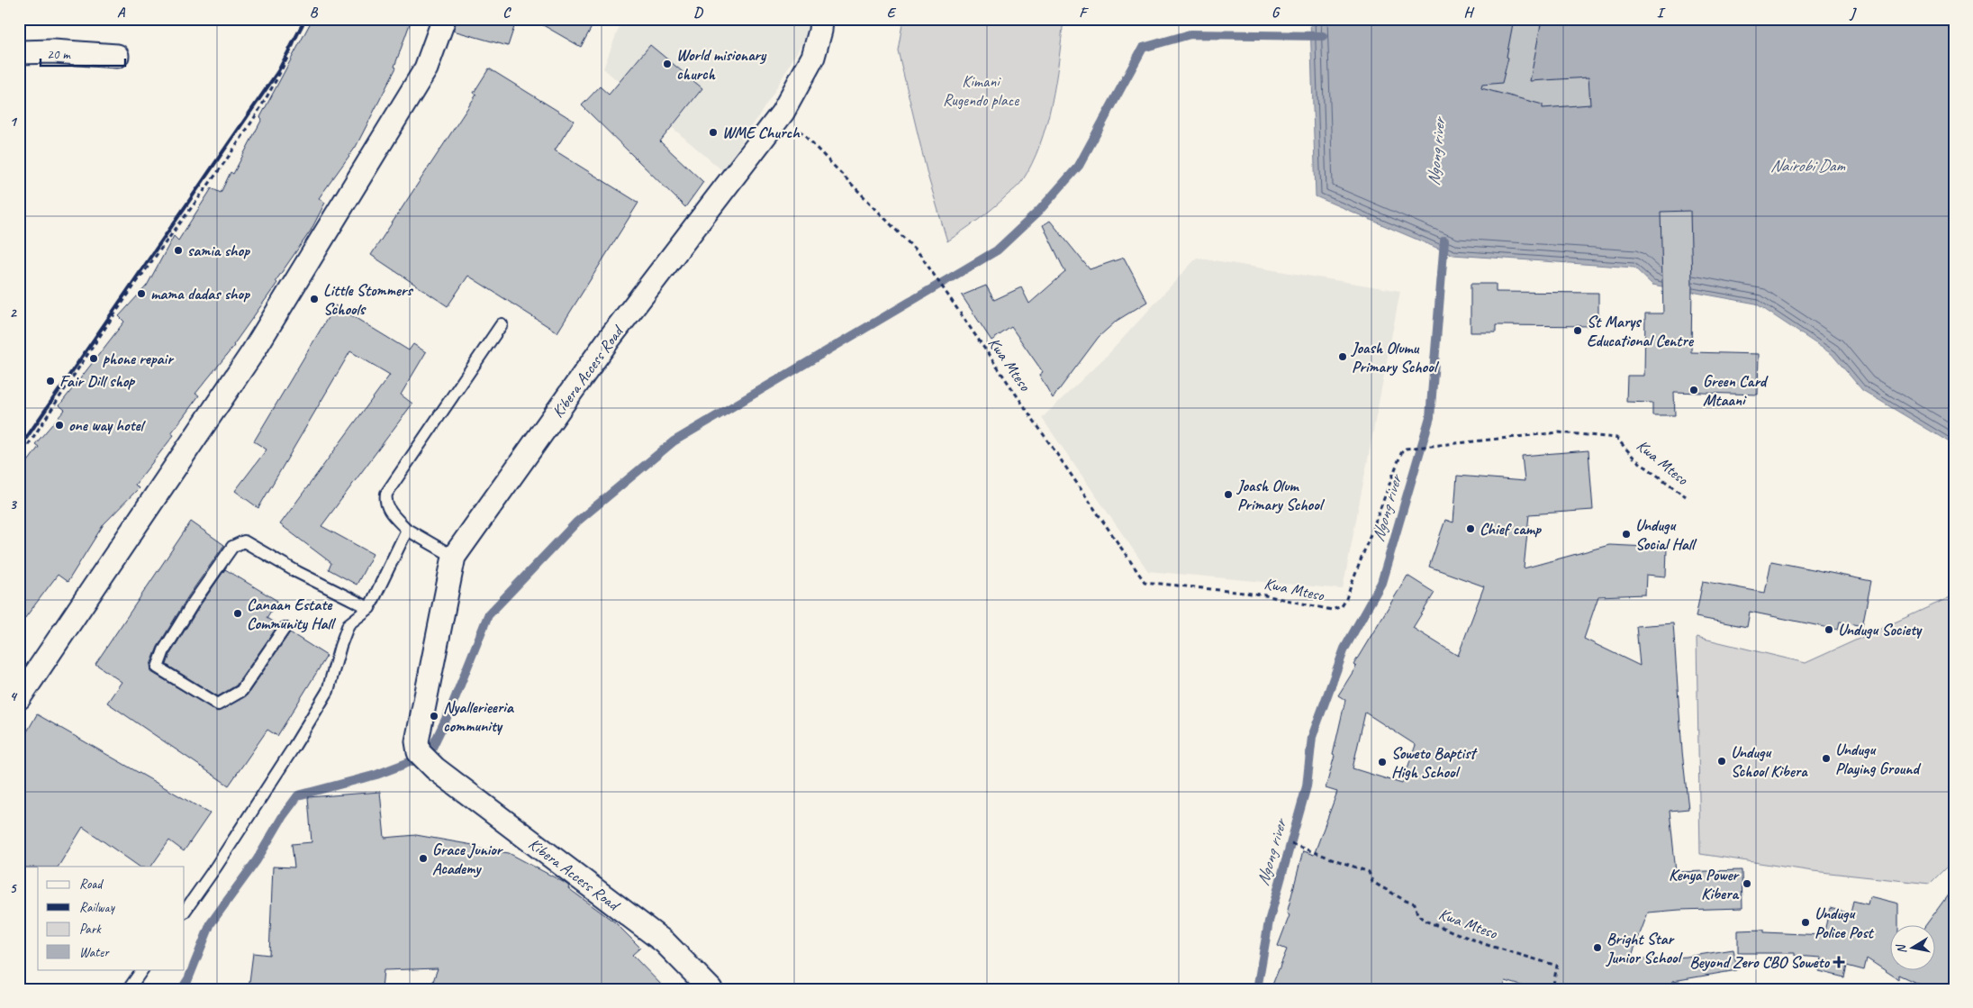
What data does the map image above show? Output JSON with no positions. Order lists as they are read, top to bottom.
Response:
{
  "streets": {
    "street": ["Kibera Access Road"],
    "path": ["Kwa Mteso"]
  },
  "crossings": [
    ["Kwa Mteso", "Kibera Access Road"]
  ],
  "water": ["Ngong river", "Nairobi Dam"],
  "parks": ["Kimani Rugendo place"],
  "places": {
    "other": [
      "World misionary church",
      "WME Church",
      "samia shop",
      "mama dadas shop",
      "Little Stommers Schools",
      "St Marys Educational Centre",
      "Joash Olumu Primary School",
      "phone repair",
      "Fair Dill shop",
      "Green Card Mtaani",
      "one way hotel",
      "Joash Olum Primary School",
      "Chief camp",
      "Undugu Social Hall",
      "Canaan Estate Community Hall",
      "Undugu Society",
      "Nyallerieeria community",
      "Undugu Playing Ground",
      "Undugu School Kibera",
      "Soweto Baptist High School",
      "Grace Junior Academy",
      "Kenya Power Kibera",
      "Undugu Police Post",
      "Bright Star Junior School"
    ],
    "health": ["Beyond Zero CBO Soweto"]
  },
  "legend": [
    "Road",
    "Railway",
    "Park",
    "Water"
  ],
  "scale_bar": "20 m",
  "north": "left",
  "grid": {
    "columns": [
      "A",
      "B",
      "C",
      "D",
      "E",
      "F",
      "G",
      "H",
      "I",
      "J"
    ],
    "rows": [
      "1",
      "2",
      "3",
      "4",
      "5"
    ]
  }
}
